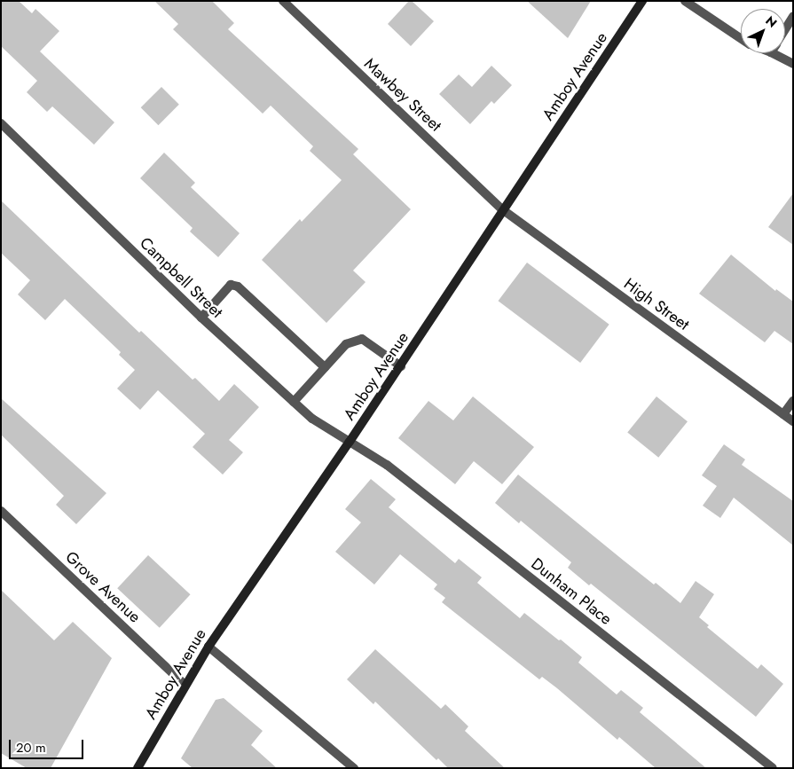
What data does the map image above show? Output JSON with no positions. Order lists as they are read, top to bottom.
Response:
{
  "streets": {
    "main road": ["Amboy Avenue"],
    "street": [
      "Mawbey Street",
      "Campbell Street",
      "High Street",
      "Grove Avenue",
      "Dunham Place"
    ]
  },
  "crossings": [
    ["Amboy Avenue", "Mawbey Street"],
    ["Amboy Avenue", "Campbell Street"],
    ["Amboy Avenue", "High Street"],
    ["Amboy Avenue", "Grove Avenue"],
    ["Amboy Avenue", "Dunham Place"],
    ["Mawbey Street", "High Street"],
    ["Campbell Street", "Dunham Place"]
  ],
  "scale_bar": "20 m",
  "north": "top right"
}
